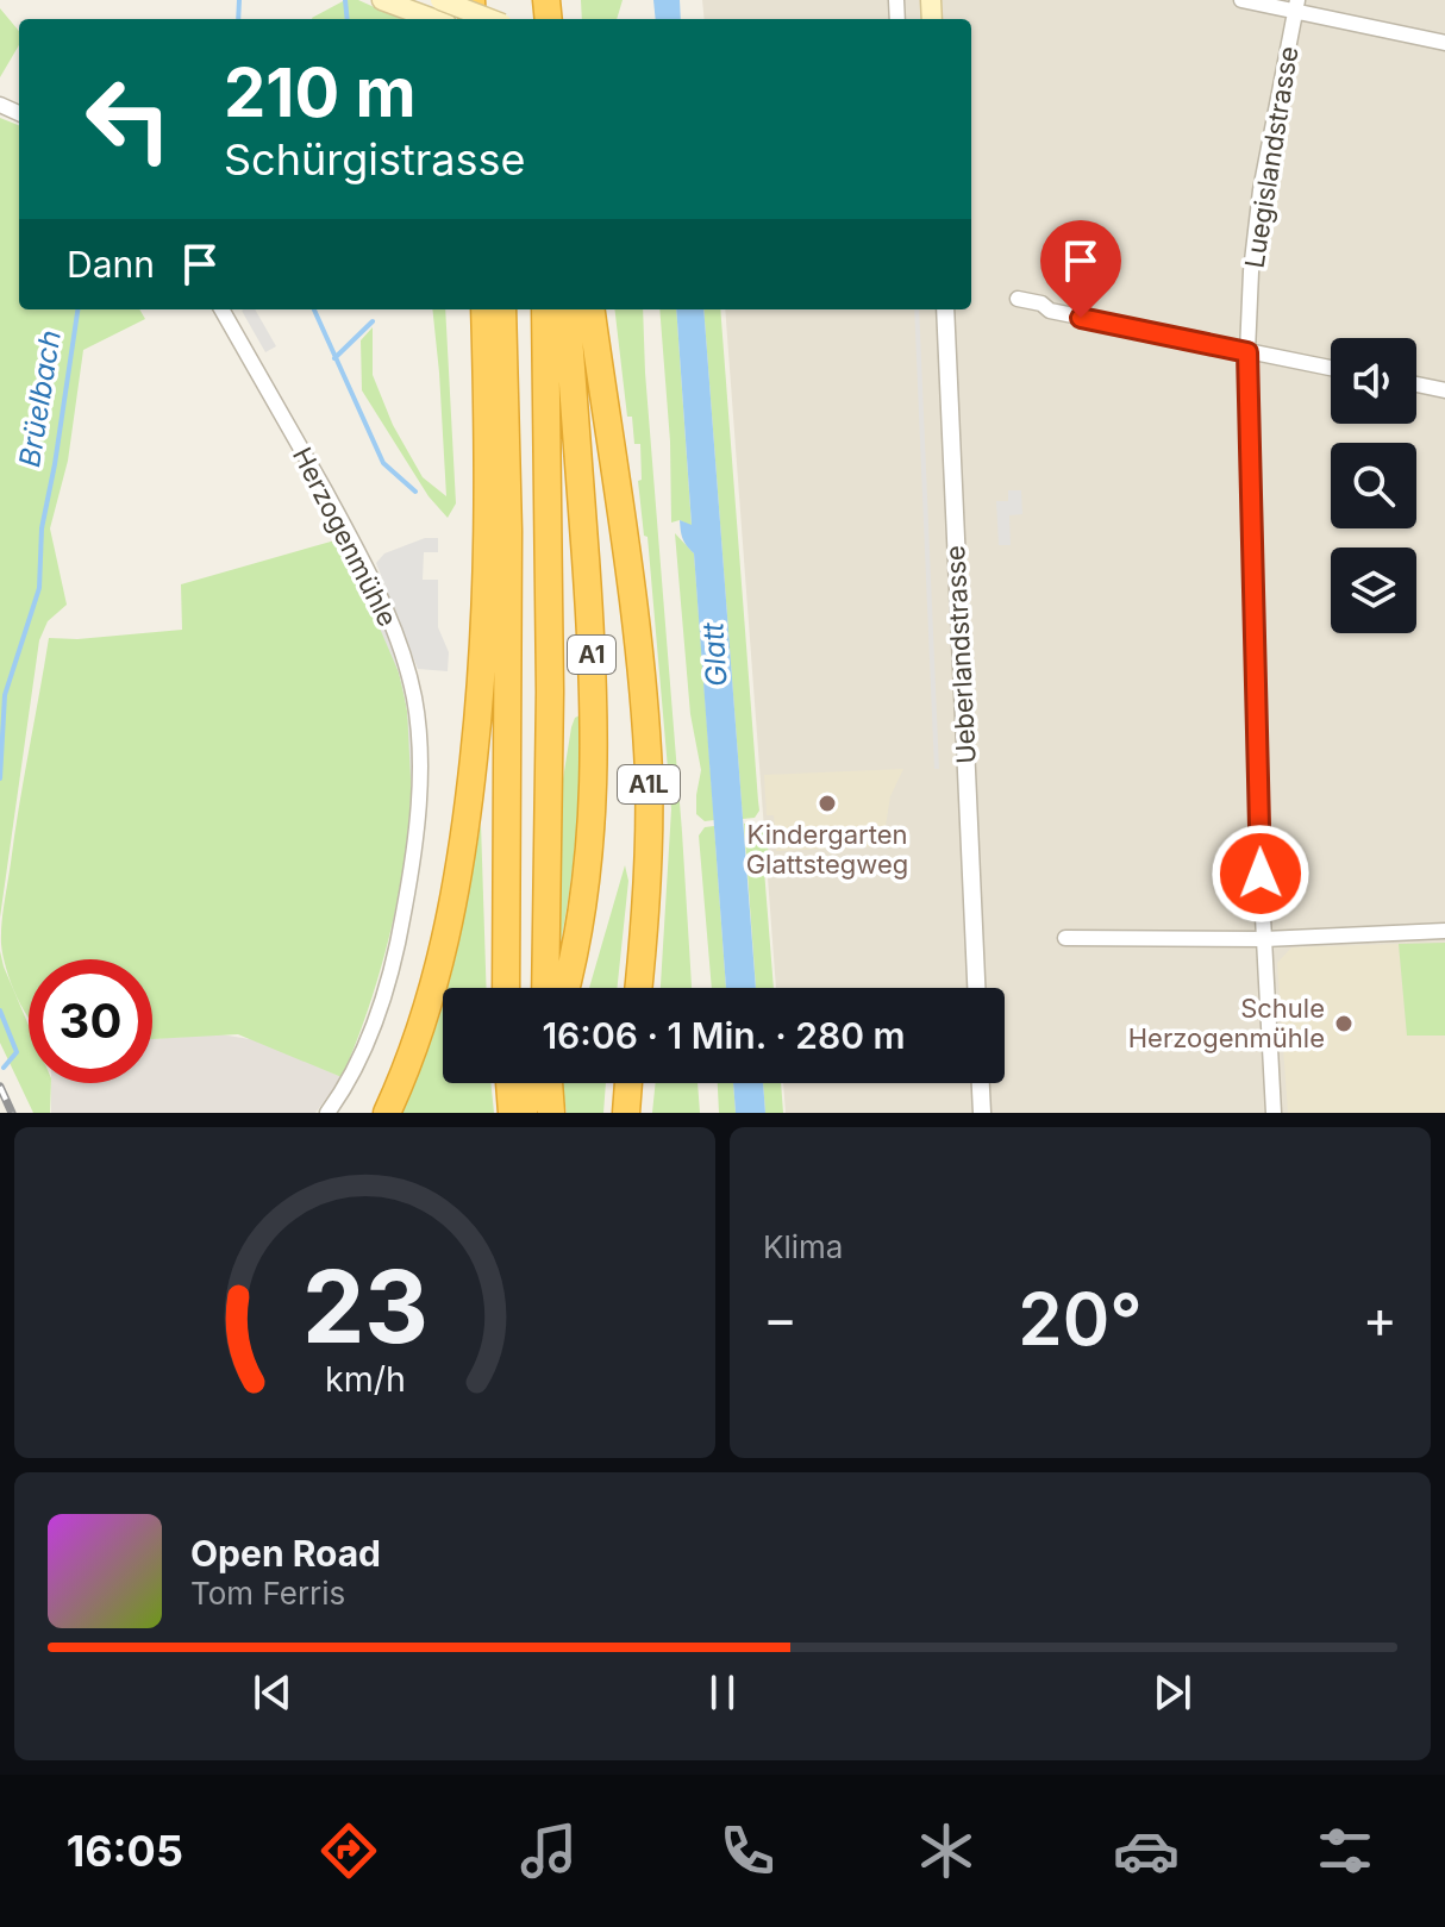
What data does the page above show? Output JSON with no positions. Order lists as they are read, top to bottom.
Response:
{
  "streets": {
    "highway": ["A1", "A1L"],
    "street": ["Luegislandstrasse", "Herzogenmühle", "Ueberlandstrasse"]
  },
  "water": ["Brüelbach", "Glatt"],
  "places": ["Kindergarten Glattstegweg", "Schule Herzogenmühle"],
  "page": {
    "turn": ["210 m", "Schürgistrasse"],
    "then": "Dann",
    "limit": "30",
    "trip": "16:06 · 1 Min. · 280 m",
    "tile": "Klima",
    "heat": ["−", "20°", "+"],
    "song": ["Open Road", "Tom Ferris"],
    "tabs": "16:05",
    "gauge": ["23", "km/h"]
  }
}
